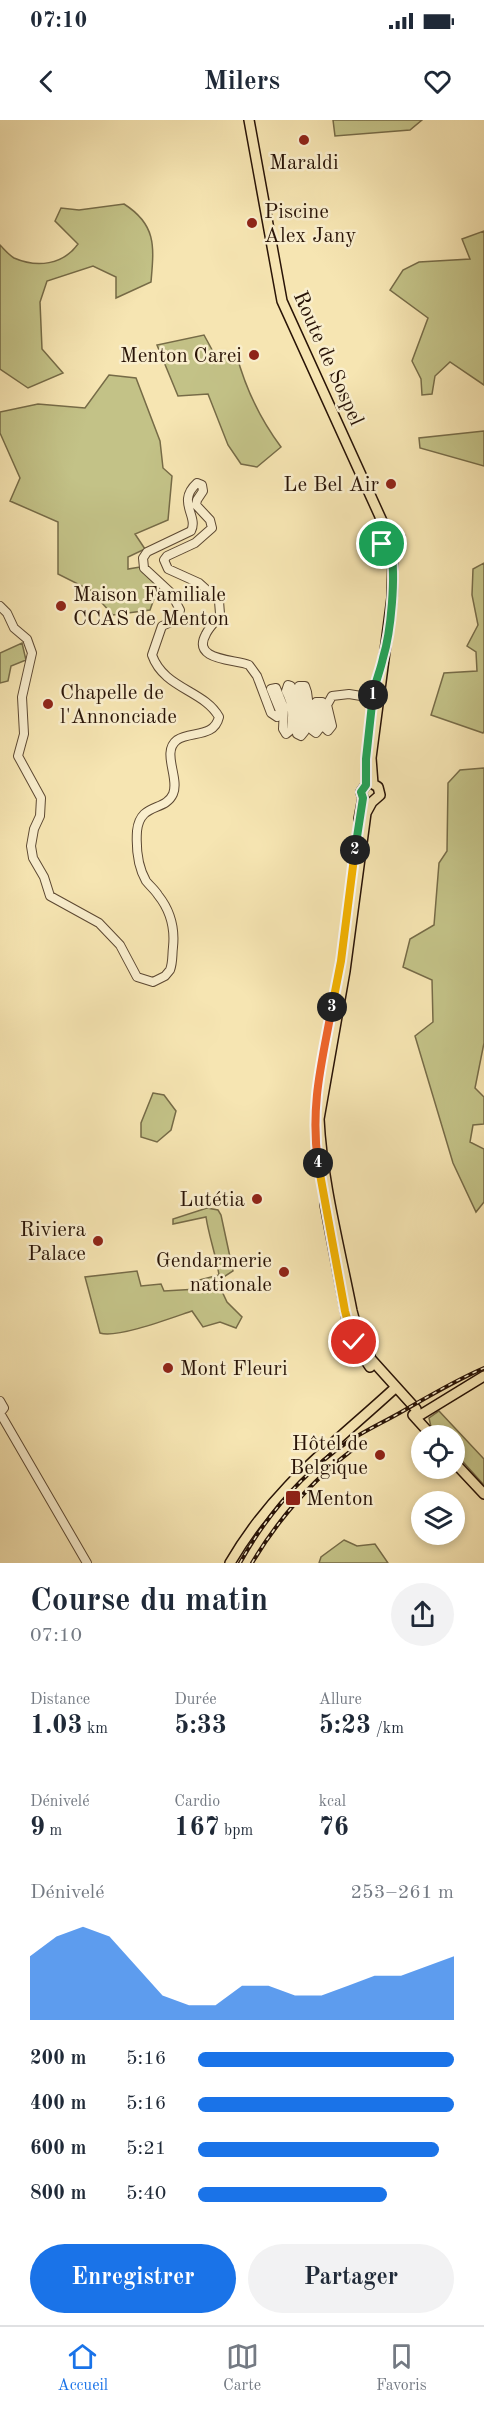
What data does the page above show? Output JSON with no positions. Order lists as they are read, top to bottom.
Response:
{
  "streets": {
    "main road": ["Route de Sospel"]
  },
  "places": {
    "other": [
      "Maraldi",
      "Piscine Alex Jany",
      "Menton Carei",
      "Le Bel Air",
      "Maison Familiale CCAS de Menton",
      "Chapelle de l'Annonciade",
      "Lutétia",
      "Riviera Palace",
      "Gendarmerie nationale",
      "Mont Fleuri",
      "Hôtel de Belgique"
    ],
    "transit": ["Menton"]
  },
  "page": {
    "status": "07:10",
    "header": "Milers",
    "pins": [
      "1",
      "2",
      "3",
      "4"
    ],
    "heading": ["Course du matin", "07:10"],
    "stats": [
      ["Distance", "1.03 km"],
      ["Durée", "5:33"],
      ["Allure", "5:23 /km"],
      ["Dénivelé", "9 m"],
      ["Cardio", "167 bpm"],
      ["kcal", "76"]
    ],
    "chart": ["Dénivelé", "253–261 m"],
    "list": [
      {
        "name": "200 m",
        "note": "5:16"
      },
      {
        "name": "400 m",
        "note": "5:16"
      },
      {
        "name": "600 m",
        "note": "5:21"
      },
      {
        "name": "800 m",
        "note": "5:40"
      }
    ],
    "buttons": ["Enregistrer", "Partager"],
    "tabs": ["Accueil", "Carte", "Favoris"]
  }
}
